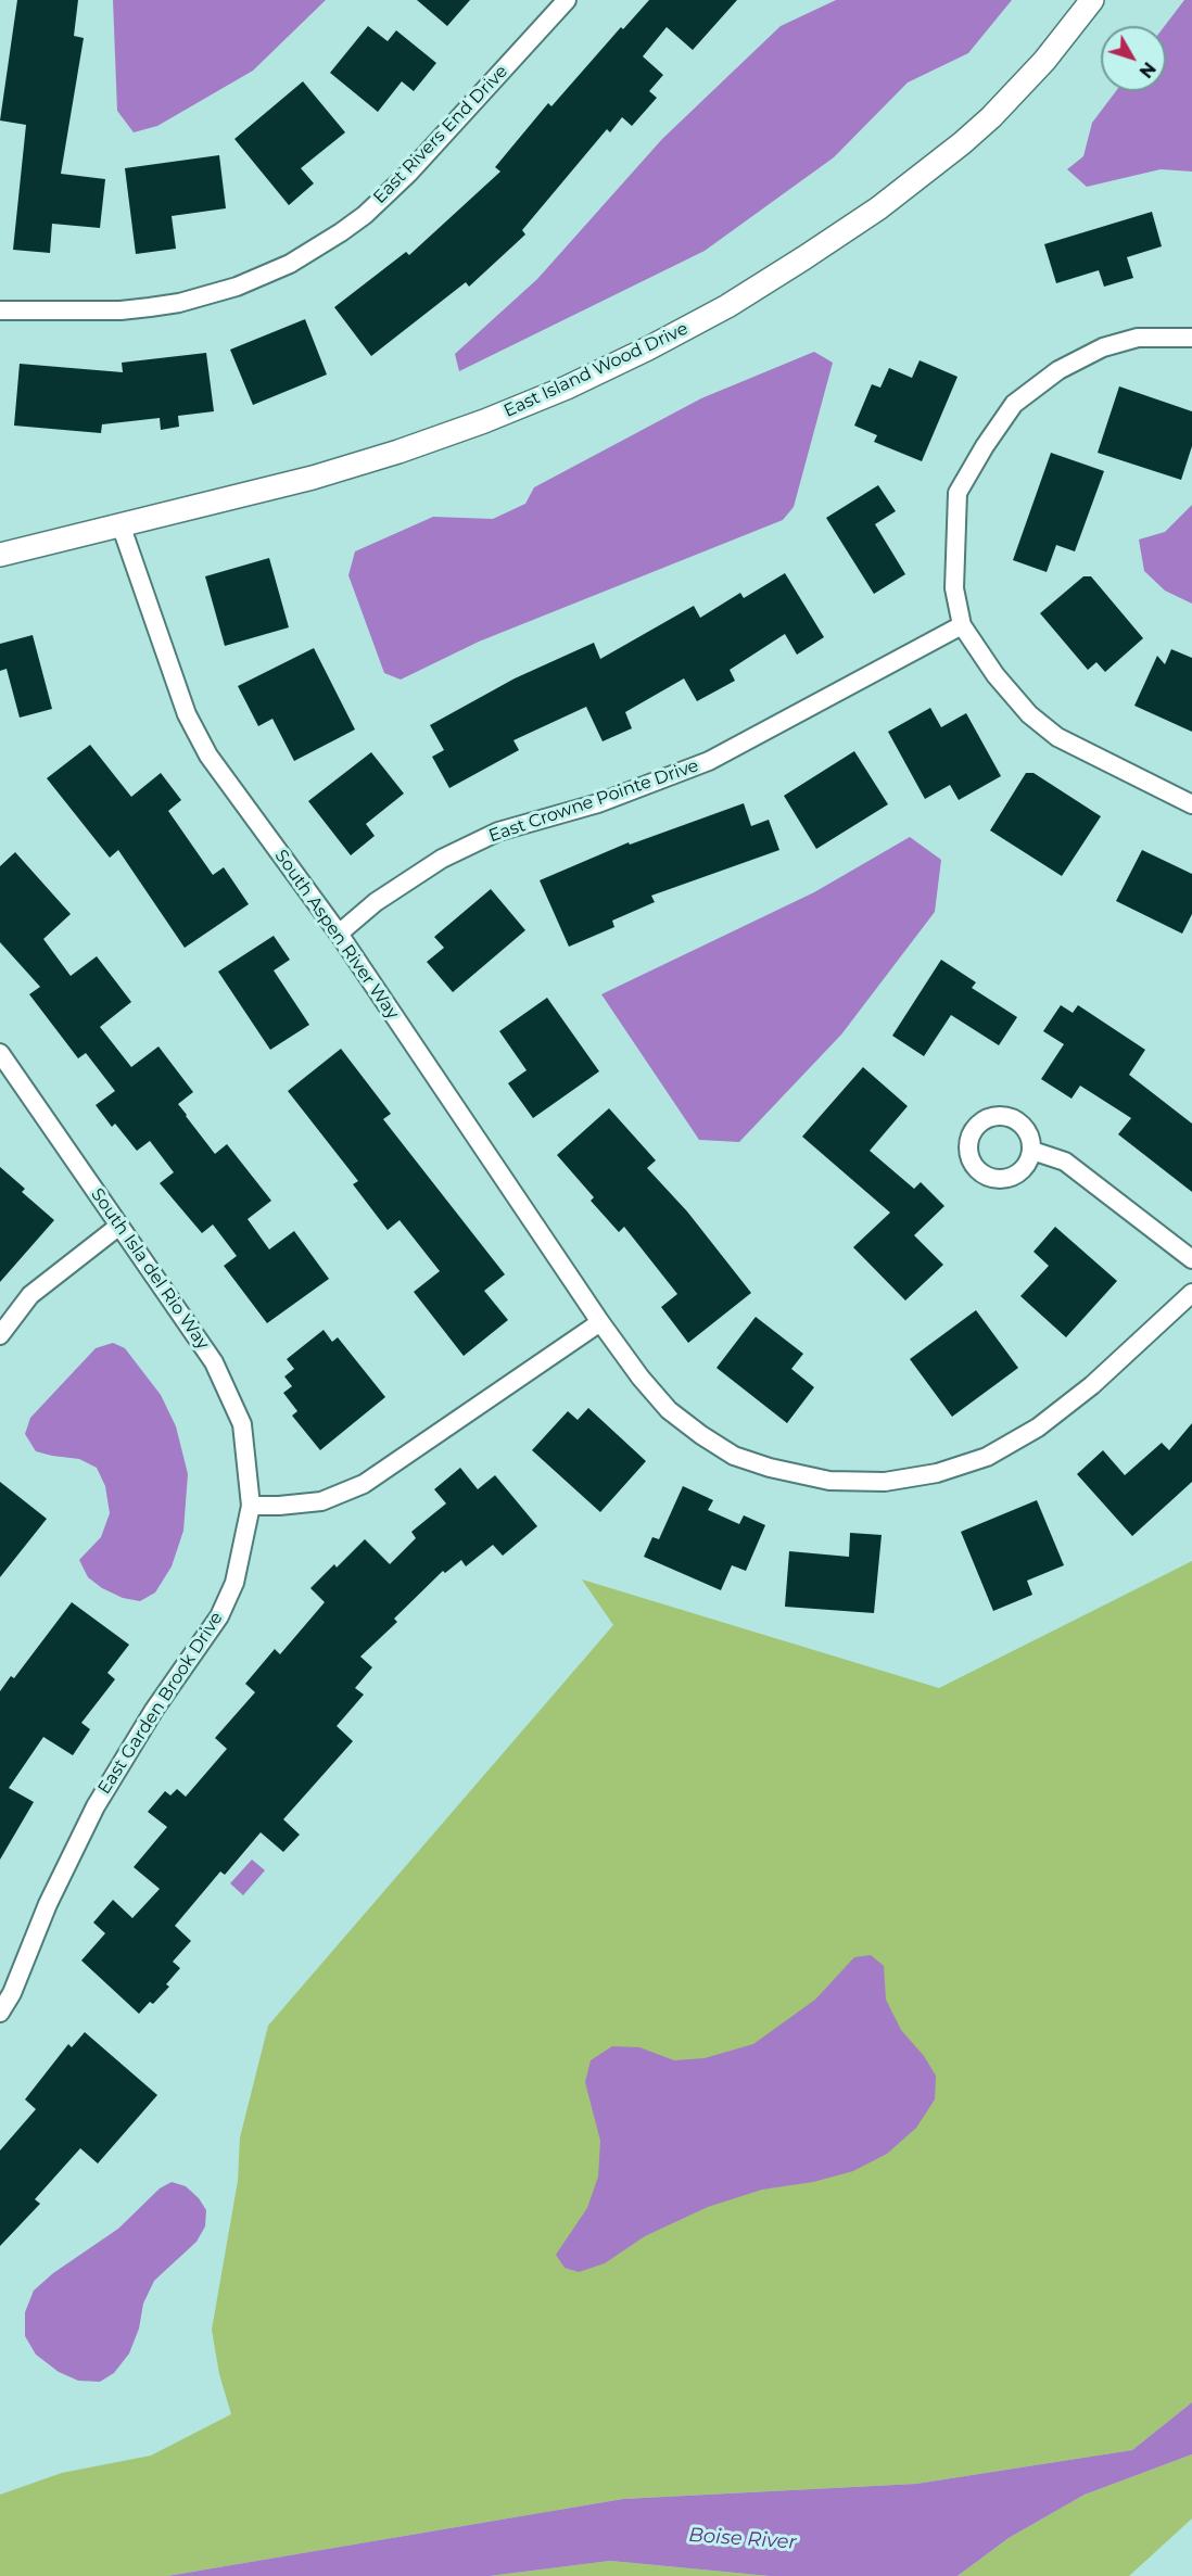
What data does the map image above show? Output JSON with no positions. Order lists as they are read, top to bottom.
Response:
{
  "streets": {
    "street": [
      "East Rivers End Drive",
      "East Island Wood Drive",
      "East Crowne Pointe Drive",
      "South Aspen River Way",
      "South Isla del Rio Way",
      "East Garden Brook Drive"
    ]
  },
  "crossings": [
    ["East Island Wood Drive", "South Aspen River Way"],
    ["East Crowne Pointe Drive", "South Aspen River Way"],
    ["South Isla del Rio Way", "East Garden Brook Drive"]
  ],
  "water": ["Boise River"],
  "north": "bottom right"
}
